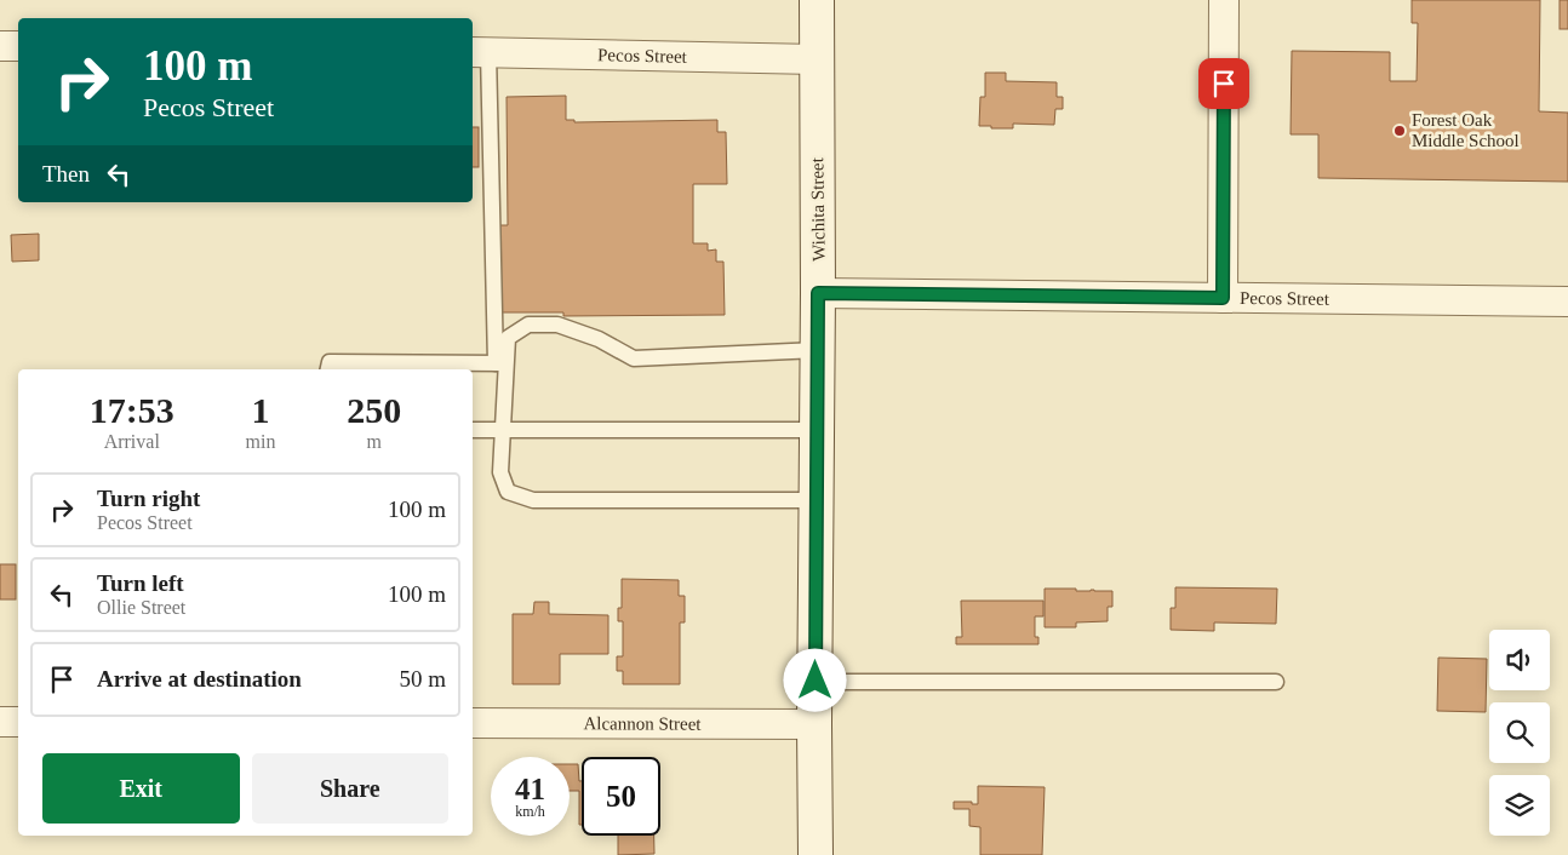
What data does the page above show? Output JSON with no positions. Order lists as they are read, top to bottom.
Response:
{
  "streets": {
    "main road": ["Wichita Street"],
    "street": ["Pecos Street", "Alcannon Street"]
  },
  "crossings": [
    ["Pecos Street", "Wichita Street"],
    ["Wichita Street", "Alcannon Street"]
  ],
  "places": ["Forest Oak Middle School"],
  "page": {
    "turn": ["100 m", "Pecos Street"],
    "then": "Then",
    "eta": [
      "17:53",
      "Arrival",
      "1",
      "min",
      "250",
      "m"
    ],
    "list": [
      {
        "name": "Turn right",
        "note": "Pecos Street",
        "value": "100 m"
      },
      {
        "name": "Turn left",
        "note": "Ollie Street",
        "value": "100 m"
      },
      {
        "name": "Arrive at destination",
        "value": "50 m"
      }
    ],
    "buttons": ["Exit", "Share"],
    "speed": "41 km/h",
    "limit": "50"
  }
}
